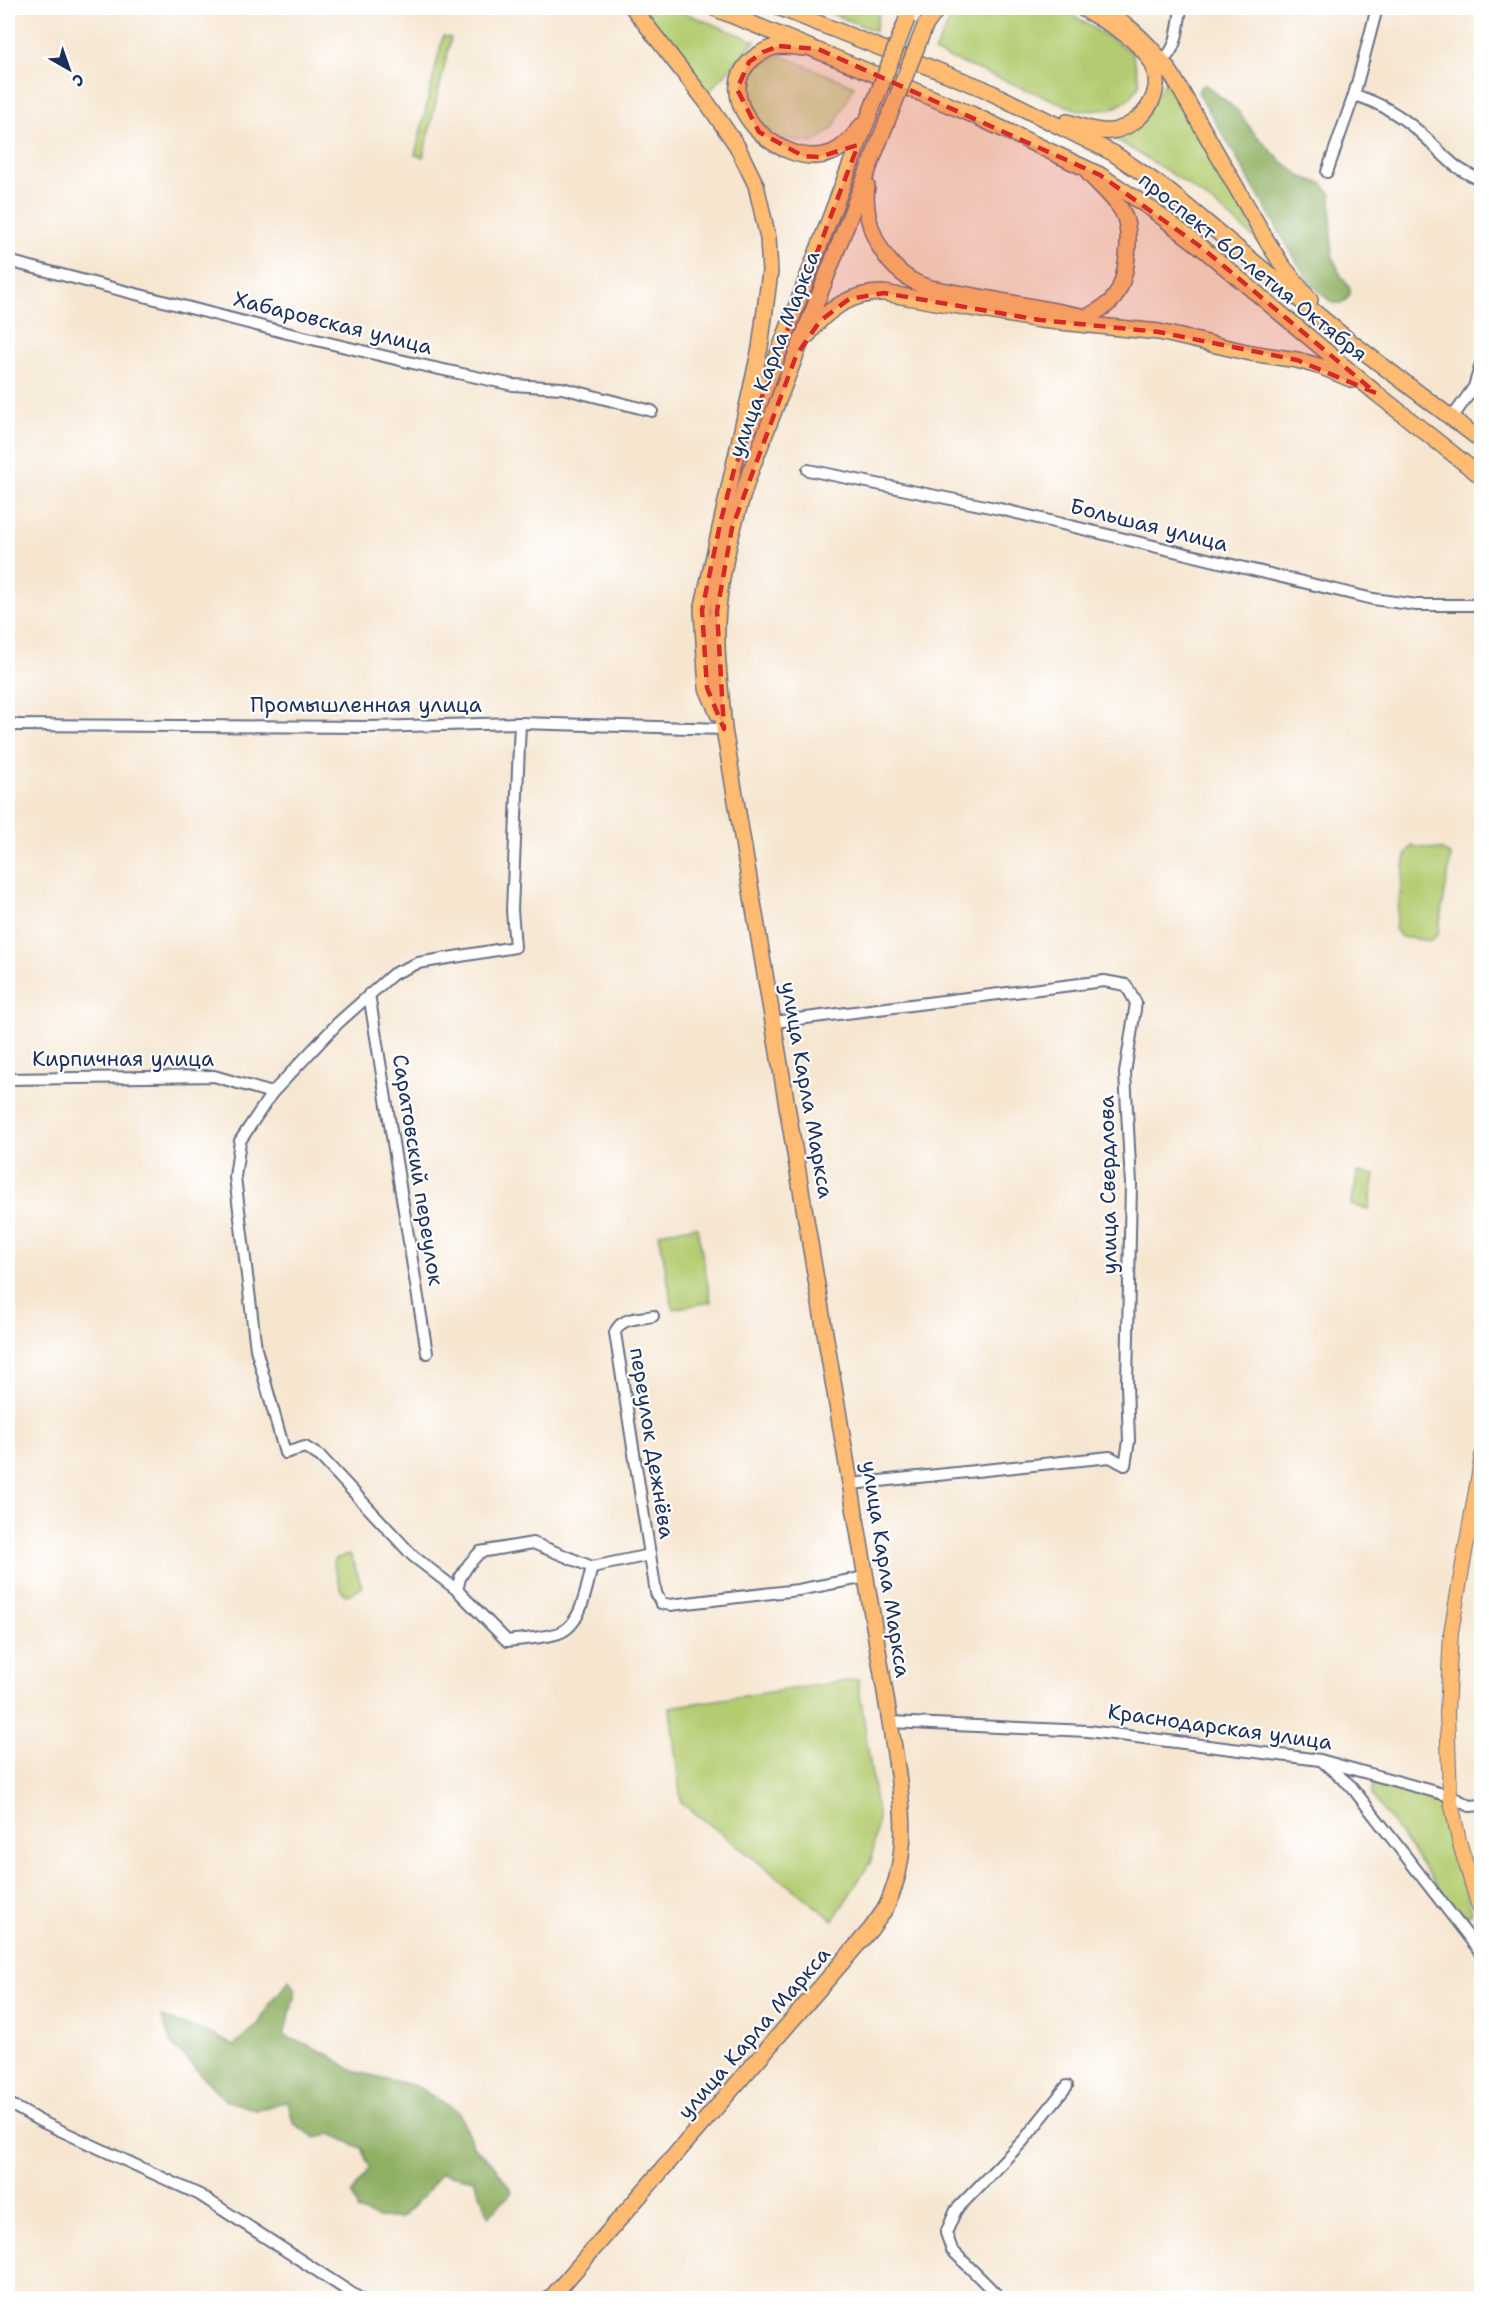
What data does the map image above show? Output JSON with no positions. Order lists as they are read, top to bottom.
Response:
{
  "streets": {
    "highway": ["проспект 60-летия Октября", "улица Карла Маркса"],
    "street": [
      "Хабаровская улица",
      "Большая улица",
      "Промышленная улица",
      "Кирпичная улица",
      "Саратовский переулок",
      "улица Свердлова",
      "переулок Дежнёва",
      "Краснодарская улица"
    ]
  },
  "crossings": [
    ["улица Карла Маркса", "Промышленная улица"],
    ["улица Карла Маркса", "улица Свердлова"],
    ["улица Карла Маркса", "переулок Дежнёва"],
    ["улица Карла Маркса", "Краснодарская улица"]
  ],
  "north": "bottom right"
}
